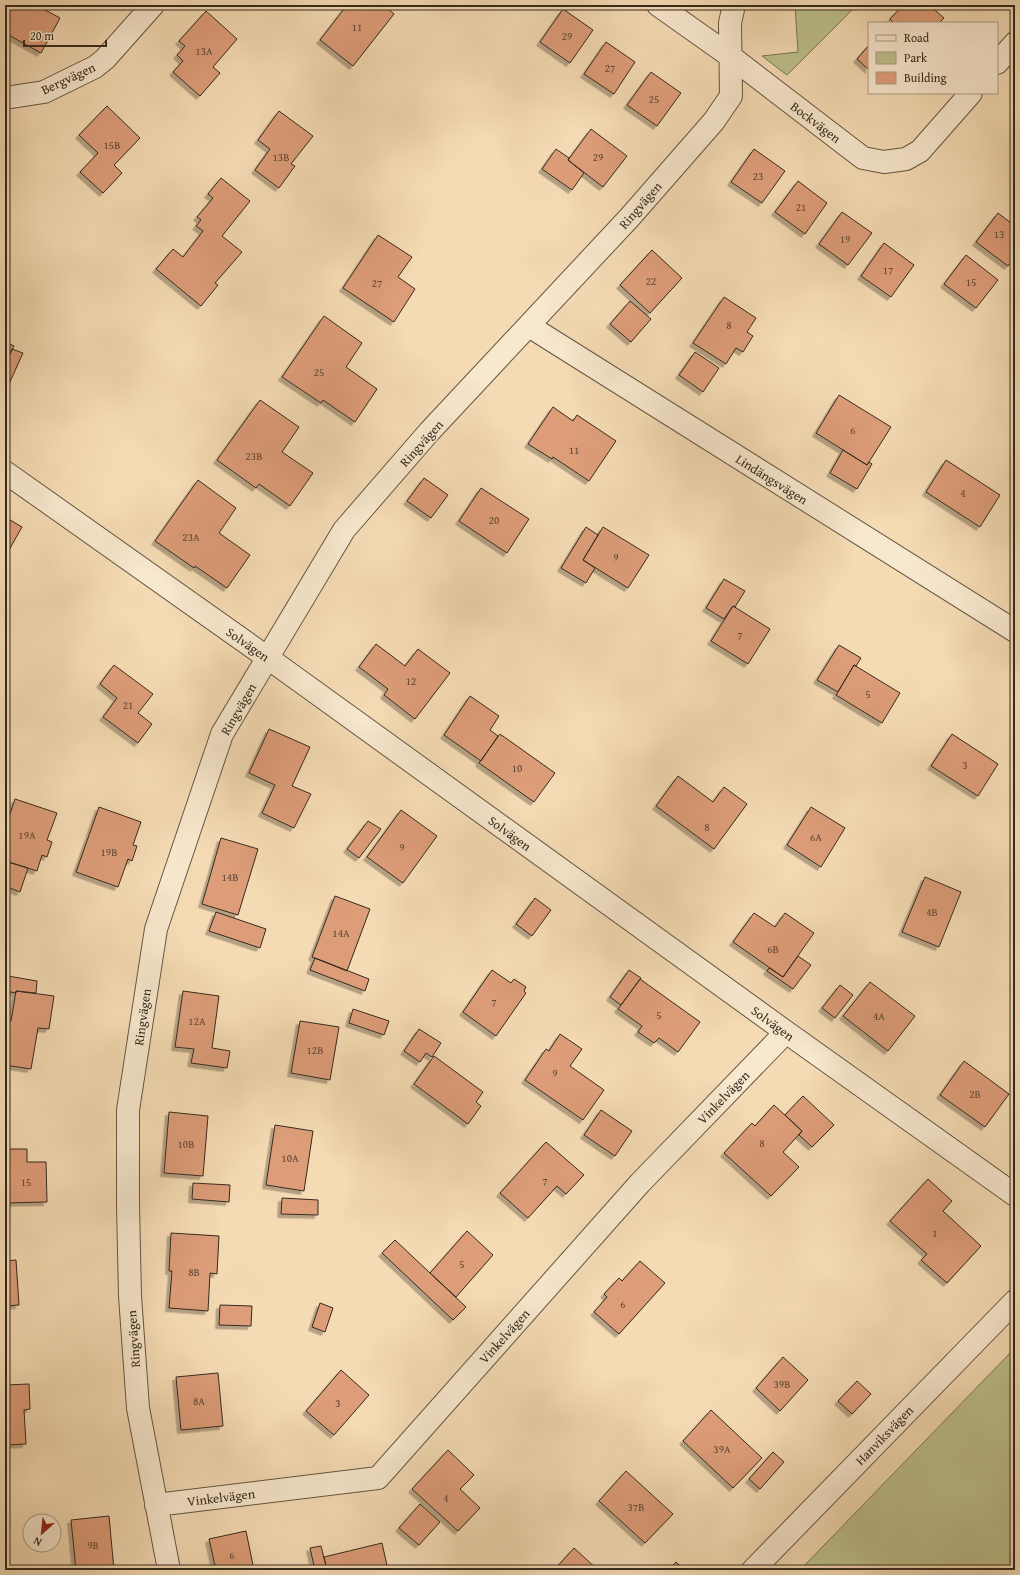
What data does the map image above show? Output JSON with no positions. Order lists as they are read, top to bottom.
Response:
{
  "streets": {
    "street": [
      "Bergvägen",
      "Bockvägen",
      "Ringvägen",
      "Lindängsvägen",
      "Solvägen",
      "Vinkelvägen",
      "Hanviksvägen"
    ]
  },
  "crossings": [
    ["Bockvägen", "Ringvägen"],
    ["Ringvägen", "Lindängsvägen"],
    ["Ringvägen", "Solvägen"],
    ["Ringvägen", "Vinkelvägen"],
    ["Solvägen", "Vinkelvägen"]
  ],
  "house_numbers": [
    "11",
    "29",
    "13A",
    "27",
    "25",
    "15B",
    "13B",
    "29",
    "23",
    "21",
    "13",
    "19",
    "17",
    "22",
    "15",
    "27",
    "8",
    "25",
    "6",
    "11",
    "23B",
    "4",
    "20",
    "23A",
    "9",
    "7",
    "12",
    "5",
    "21",
    "3",
    "10",
    "8",
    "19A",
    "6A",
    "9",
    "19B",
    "14B",
    "4B",
    "14A",
    "6B",
    "7",
    "5",
    "4A",
    "12A",
    "12B",
    "9",
    "2B",
    "8",
    "10B",
    "10A",
    "7",
    "15",
    "1",
    "5",
    "8B",
    "6",
    "39B",
    "8A",
    "3",
    "39A",
    "4",
    "37B",
    "9B",
    "6"
  ],
  "legend": ["Road", "Park", "Building"],
  "scale_bar": "20 m",
  "north": "bottom left"
}
